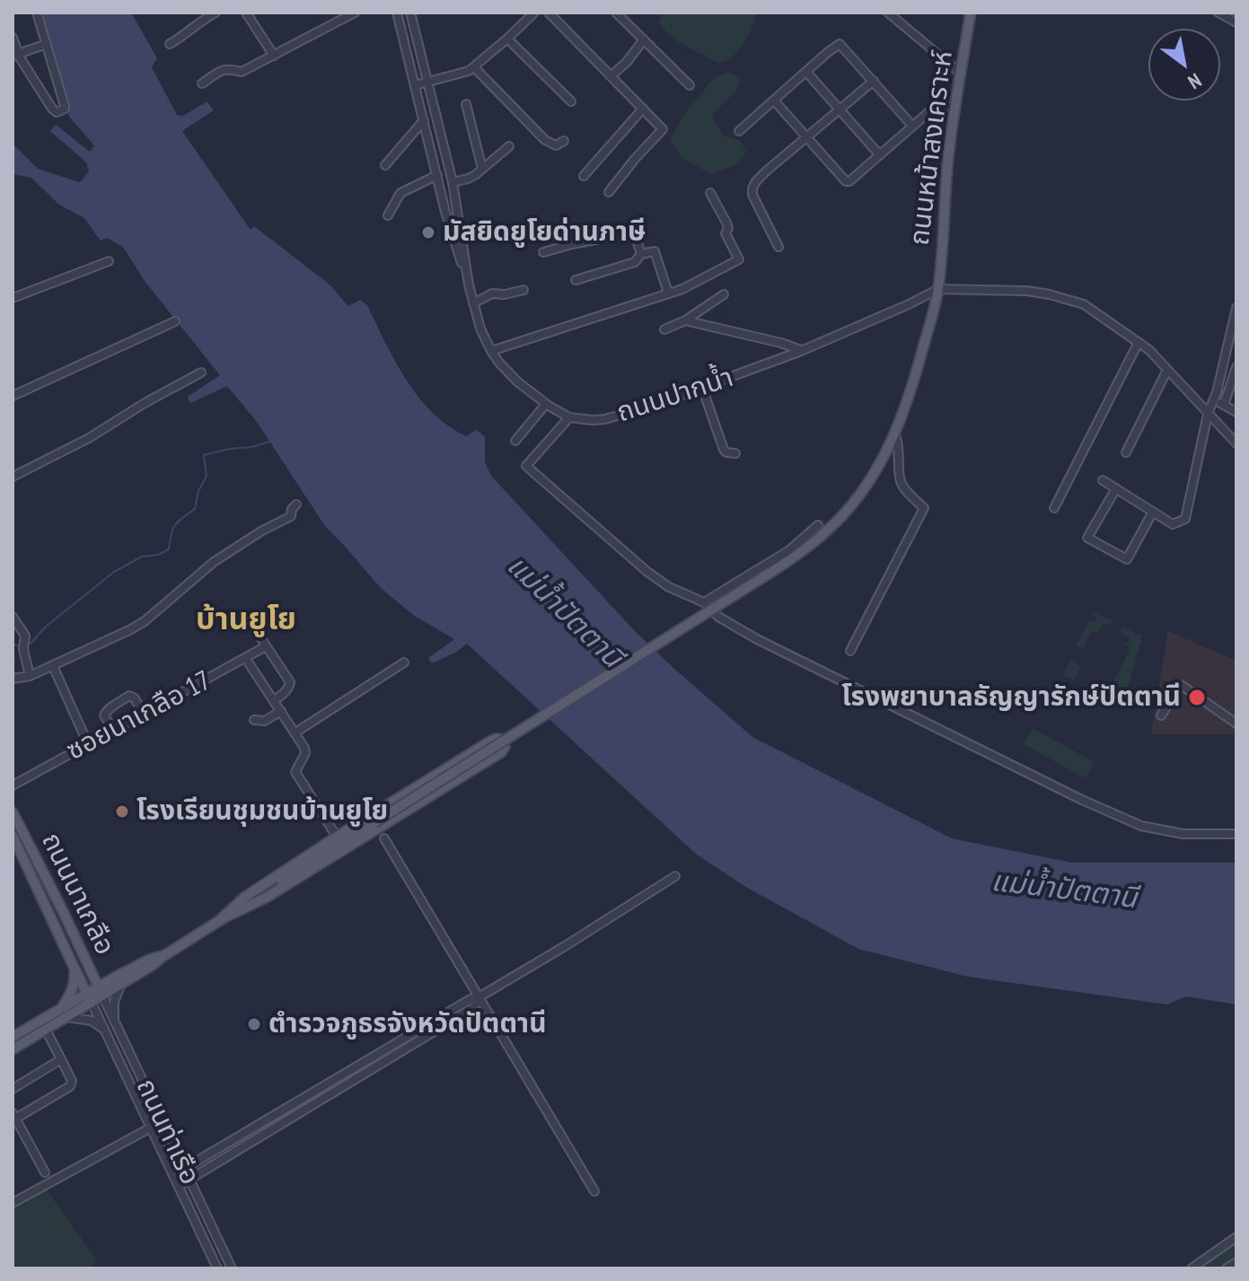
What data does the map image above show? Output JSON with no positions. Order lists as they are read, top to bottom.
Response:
{
  "streets": {
    "main road": ["ถนนหน้าสงเคราะห์", "ถนนนาเกลือ"],
    "street": ["ถนนปากน้ำ", "ซอยนาเกลือ 17", "ถนนท่าเรือ"]
  },
  "crossings": [
    ["ถนนหน้าสงเคราะห์", "ถนนปากน้ำ"],
    ["ถนนนาเกลือ", "ถนนท่าเรือ"]
  ],
  "districts": ["บ้านยูโย"],
  "water": ["แม่น้ำปัตตานี"],
  "places": [
    "มัสยิดยูโยด่านภาษี",
    "โรงพยาบาลธัญญารักษ์ปัตตานี",
    "โรงเรียนชุมชนบ้านยูโย",
    "ตำรวจภูธรจังหวัดปัตตานี"
  ],
  "north": "bottom right"
}
